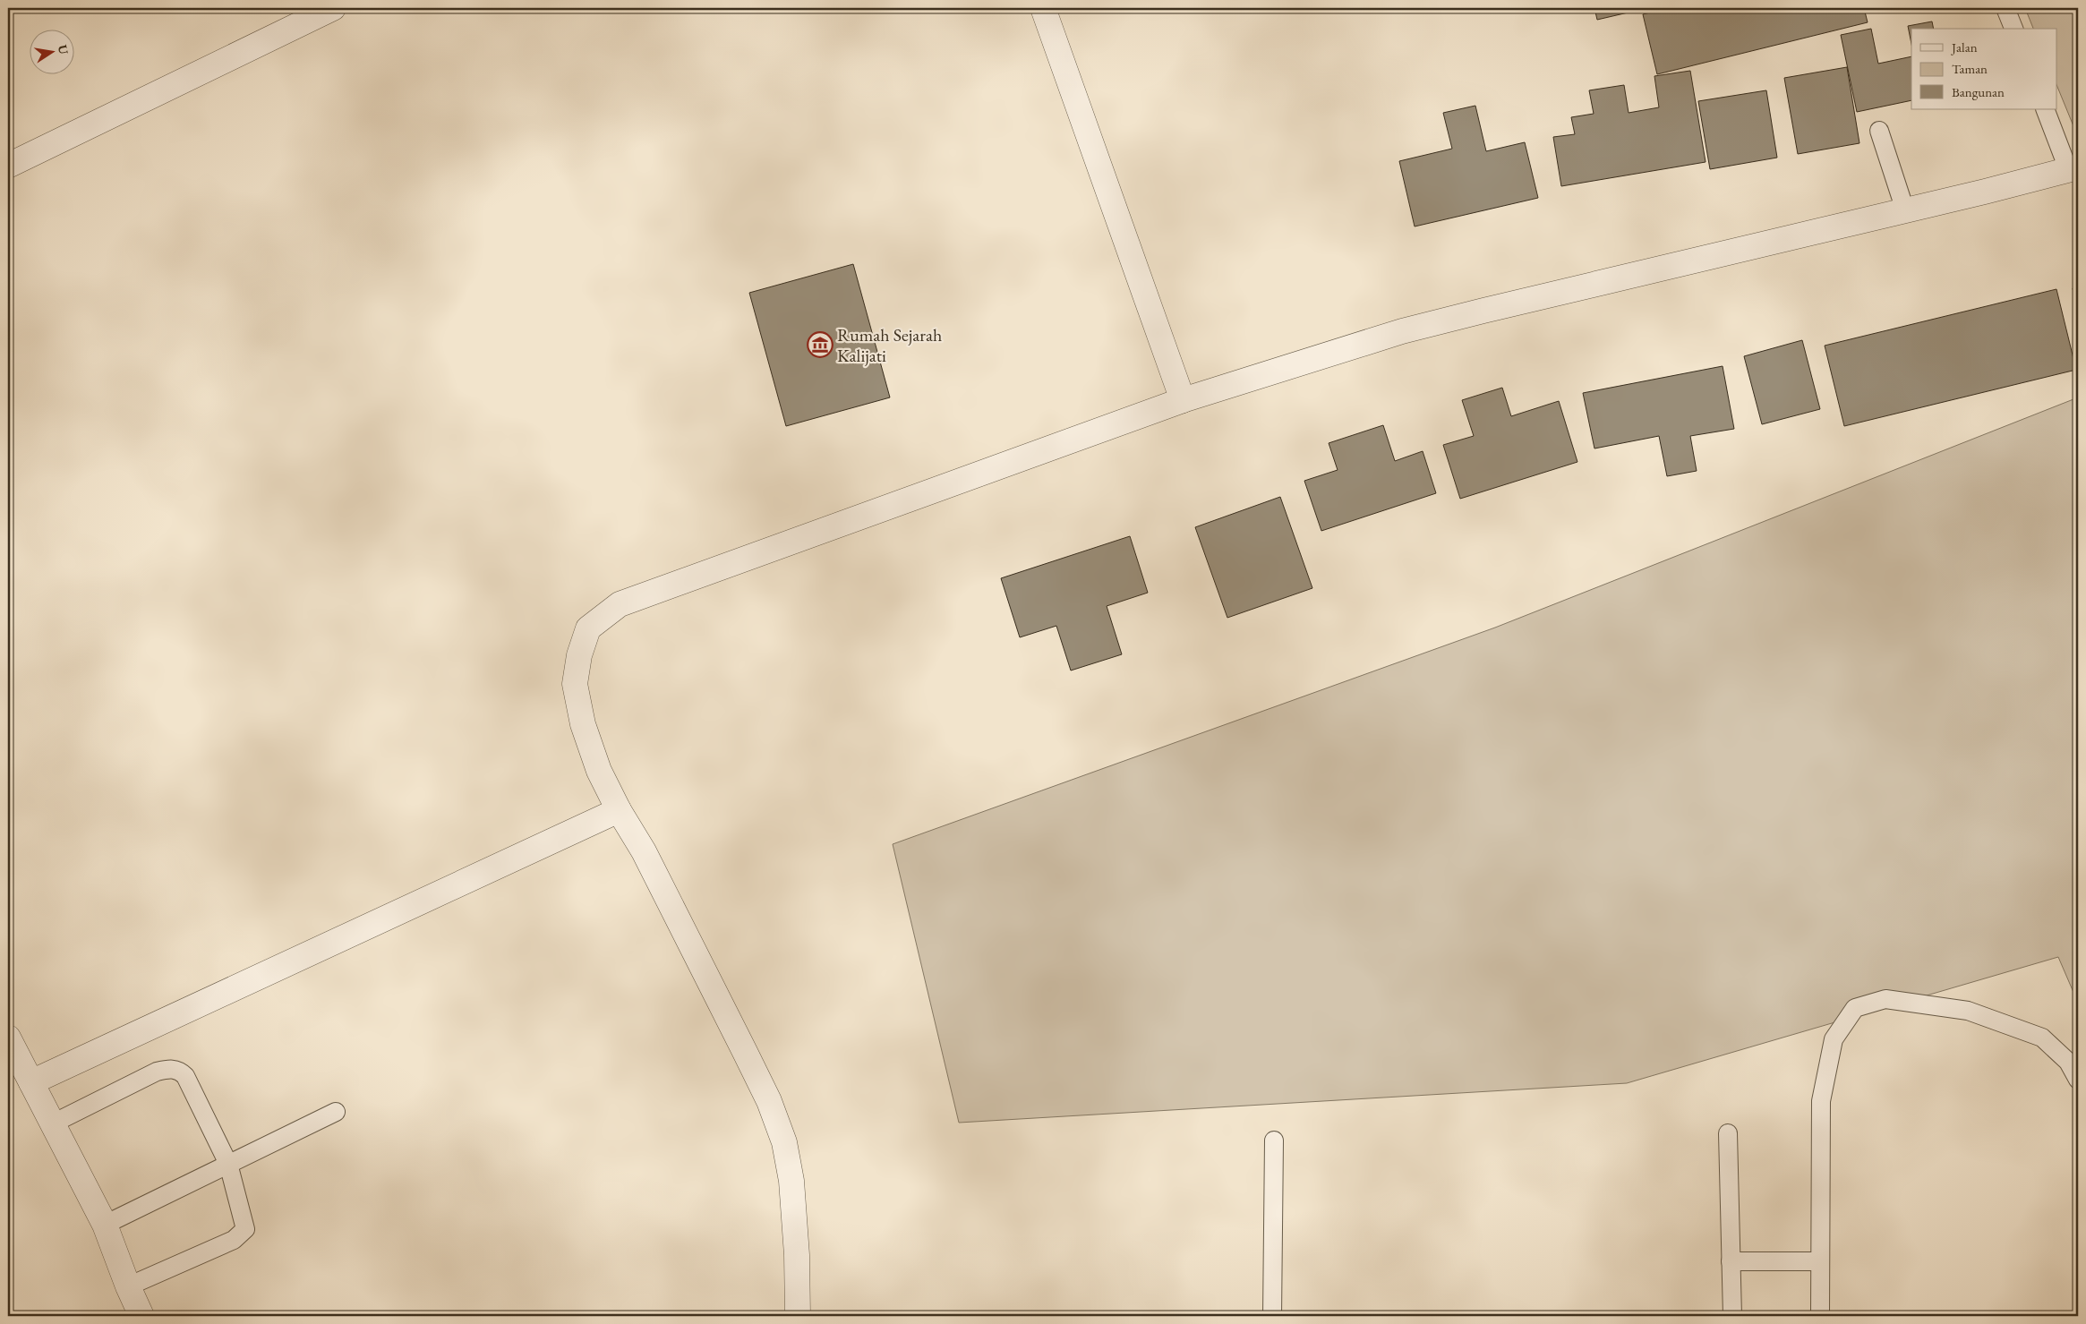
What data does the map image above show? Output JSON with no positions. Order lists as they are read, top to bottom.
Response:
{
  "places": {
    "museum": ["Rumah Sejarah Kalijati"]
  },
  "legend": ["Jalan", "Taman", "Bangunan"],
  "north": "right"
}
